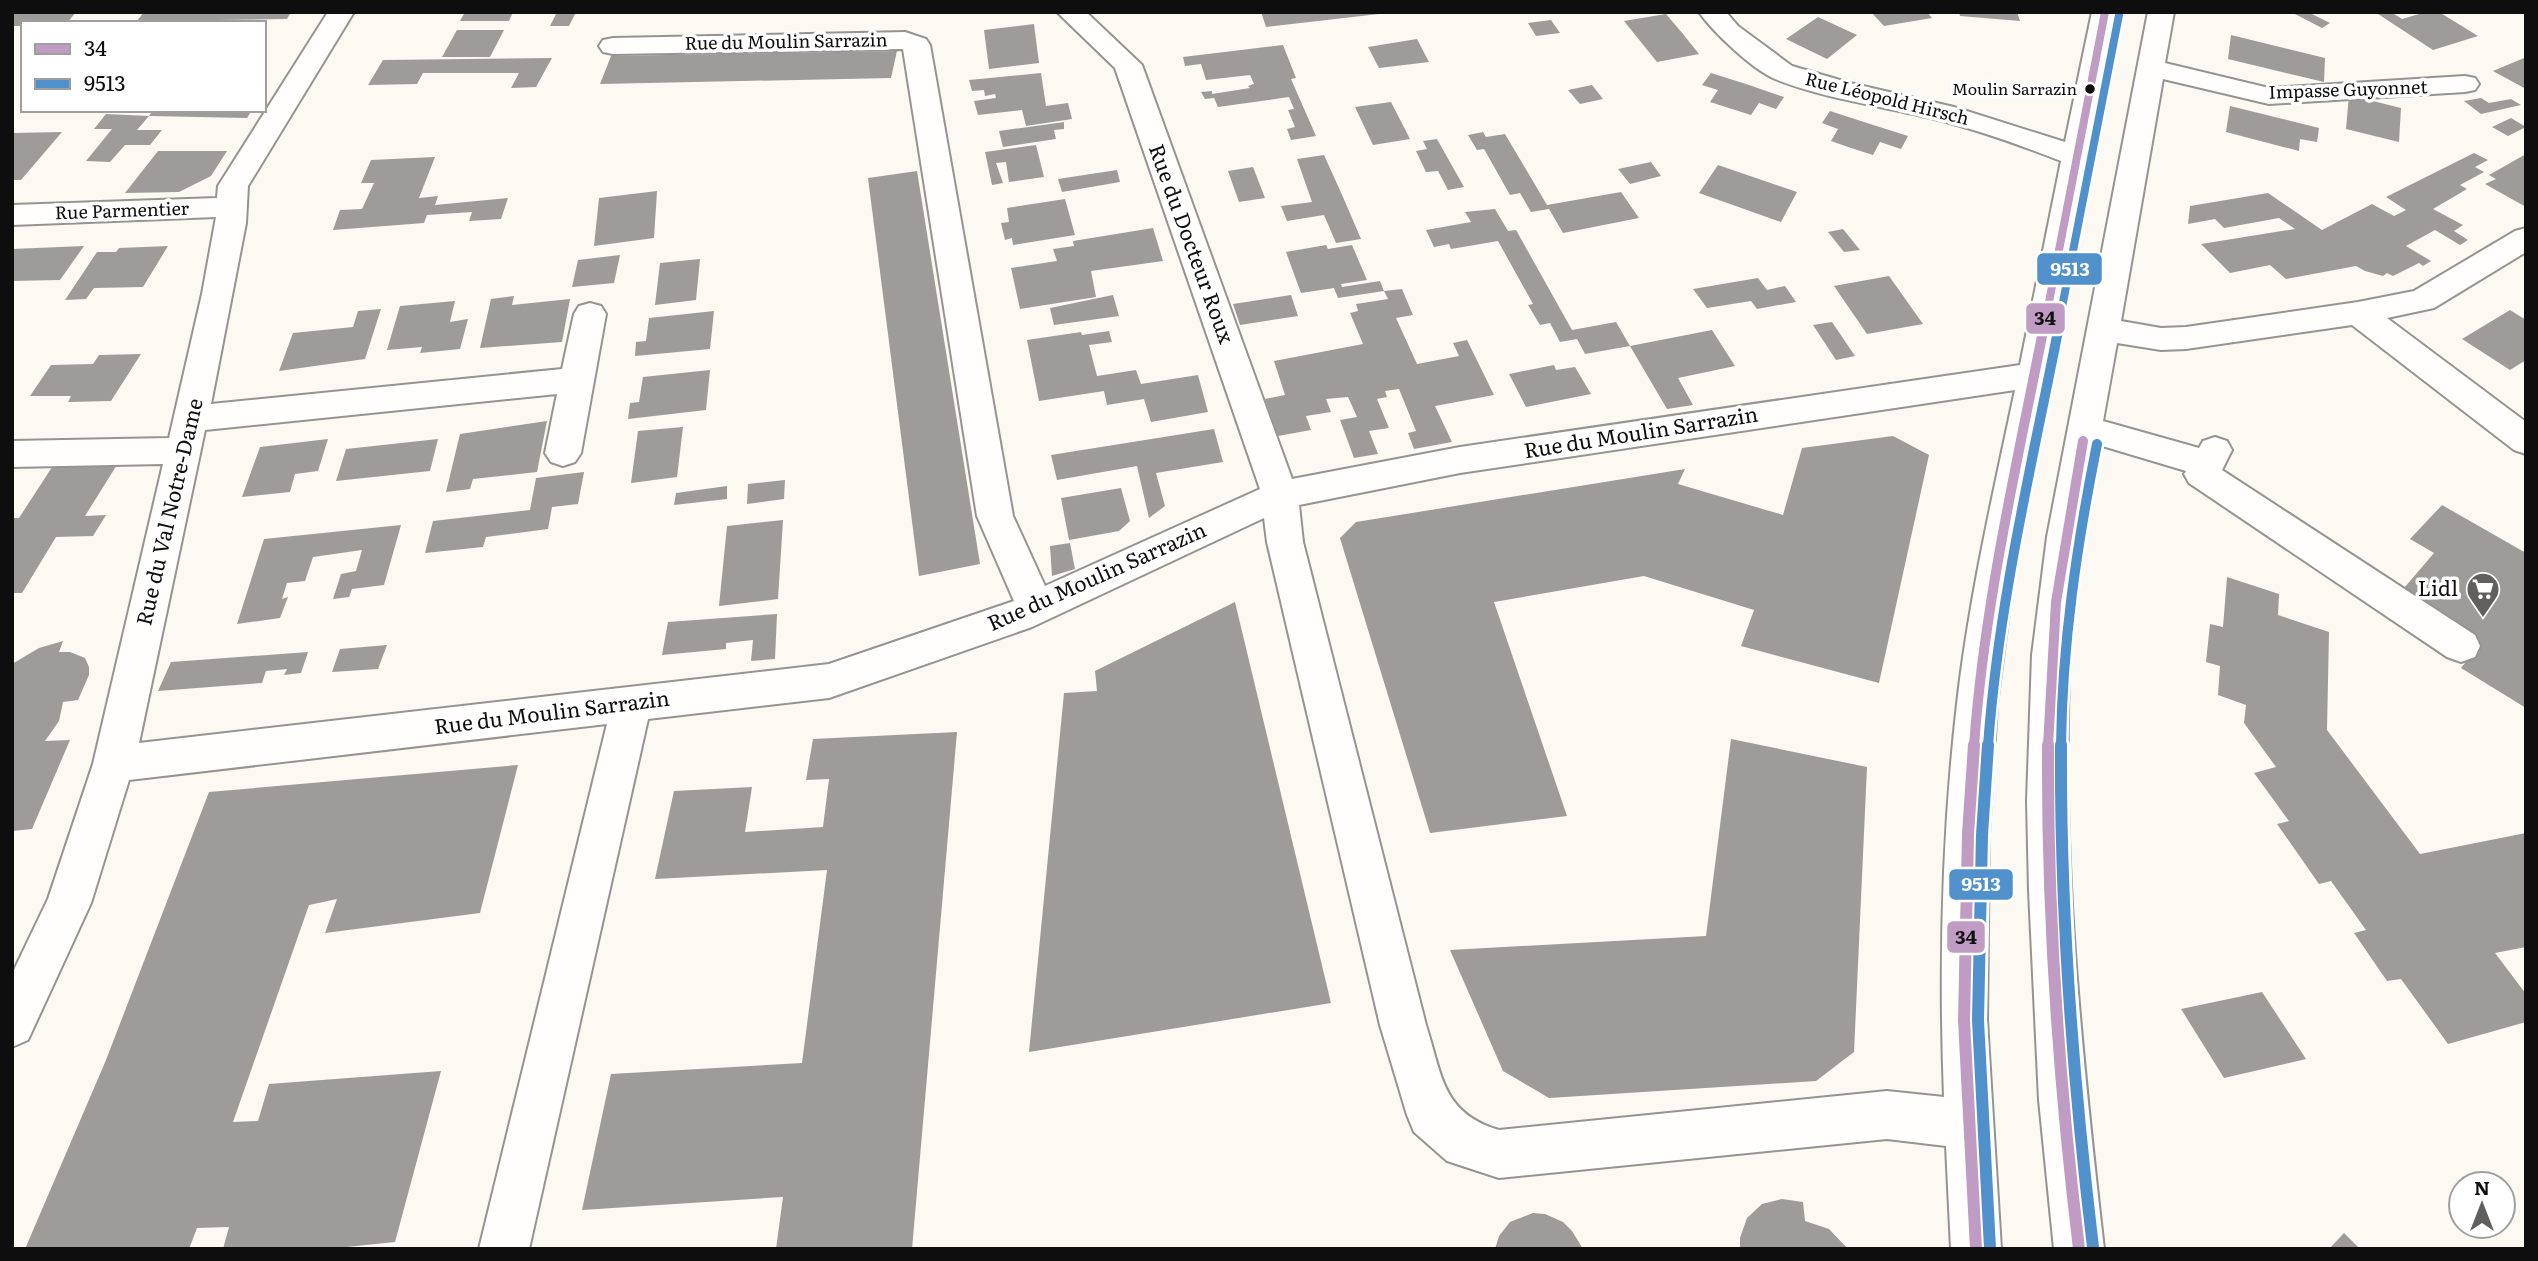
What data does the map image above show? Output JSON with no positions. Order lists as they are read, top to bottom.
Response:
{
  "streets": {
    "street": [
      "Rue du Moulin Sarrazin",
      "Impasse Guyonnet",
      "Rue Léopold Hirsch",
      "Rue Parmentier",
      "Rue du Docteur Roux",
      "Rue du Val Notre-Dame"
    ]
  },
  "crossings": [
    ["Rue du Moulin Sarrazin", "Rue du Docteur Roux"],
    ["Rue du Moulin Sarrazin", "Rue du Val Notre-Dame"],
    ["Rue Parmentier", "Rue du Val Notre-Dame"]
  ],
  "places": {
    "other": ["Moulin Sarrazin"],
    "supermarket": ["Lidl"]
  },
  "lines": ["transit line 34", "transit line 9513"],
  "legend": ["34", "9513"],
  "north": "top"
}
